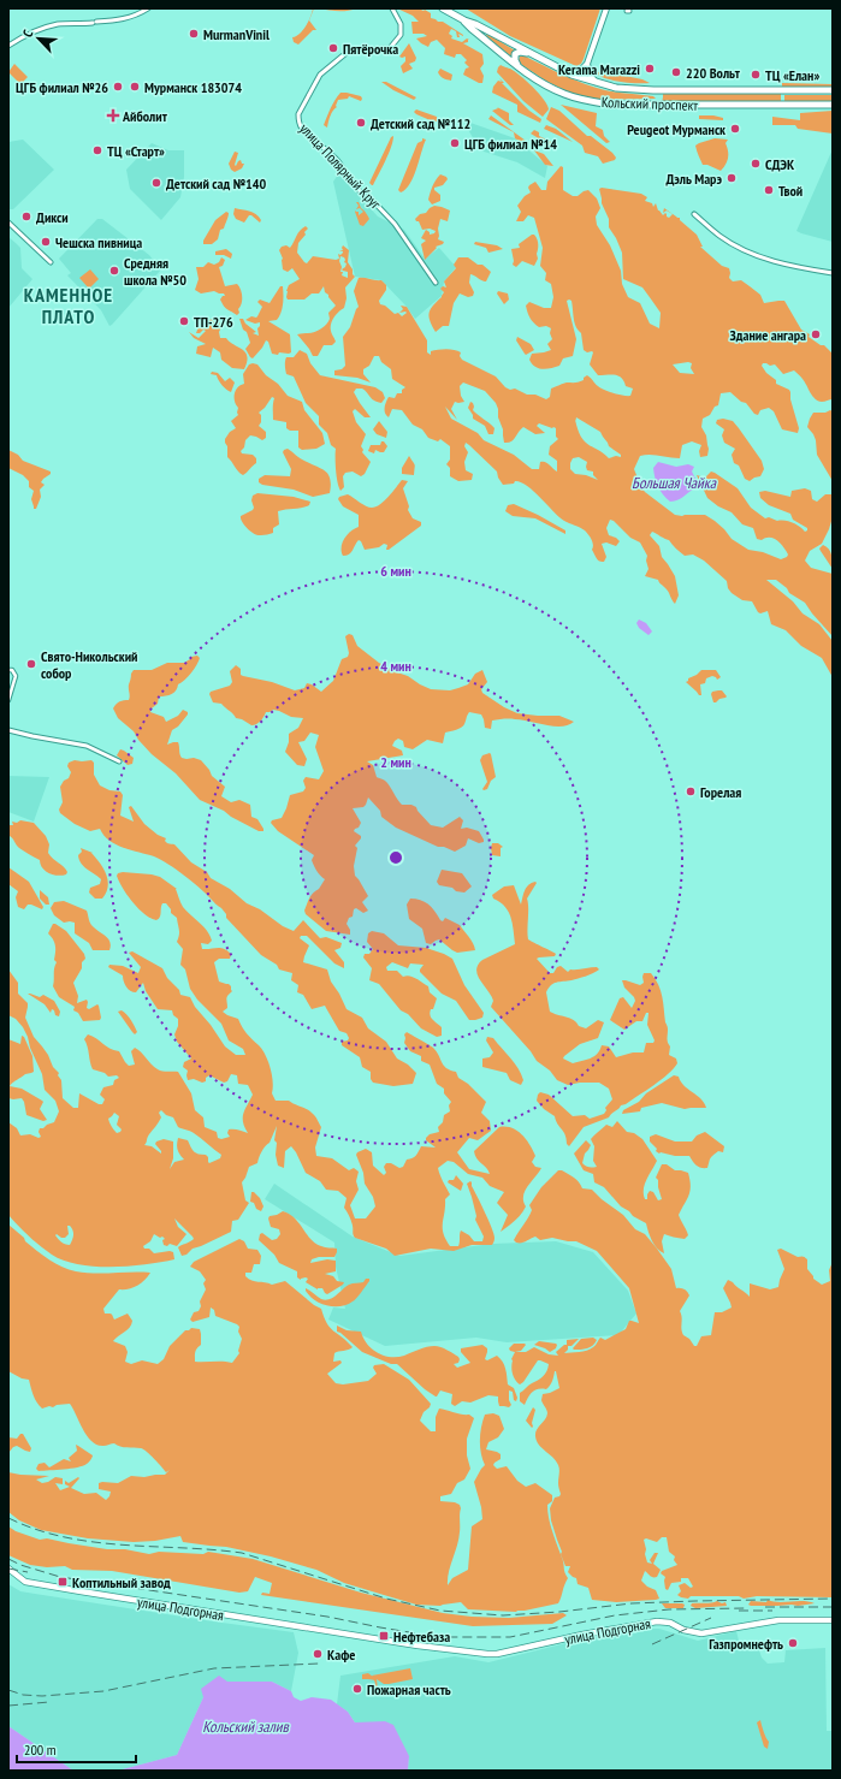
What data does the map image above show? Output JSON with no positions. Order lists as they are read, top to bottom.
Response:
{
  "streets": {
    "main road": ["Кольский проспект", "улица Подгорная"],
    "street": ["улица Полярный Круг"]
  },
  "districts": ["КАМЕННОЕ ПЛАТО"],
  "water": ["Большая Чайка", "Кольский залив"],
  "places": {
    "other": [
      "MurmanVinil",
      "Пятёрочка",
      "Kerama Marazzi",
      "220 Вольт",
      "ТЦ «Елан»",
      "ЦГБ филиал №26",
      "Мурманск 183074",
      "Детский сад №112",
      "Peugeot Мурманск",
      "ЦГБ филиал №14",
      "ТЦ «Старт»",
      "СДЭК",
      "Дэль Марэ",
      "Детский сад №140",
      "Твой",
      "Дикси",
      "Чешска пивница",
      "Средняя школа №50",
      "ТП-276",
      "Здание ангара",
      "Свято-Никольский собор",
      "Горелая",
      "Газпромнефть",
      "Кафе",
      "Пожарная часть"
    ],
    "health": ["Айболит"],
    "transit": ["Коптильный завод", "Нефтебаза"]
  },
  "scale_bar": "200 m",
  "north": "top left",
  "rings": ["6 мин", "4 мин", "2 мин"]
}
